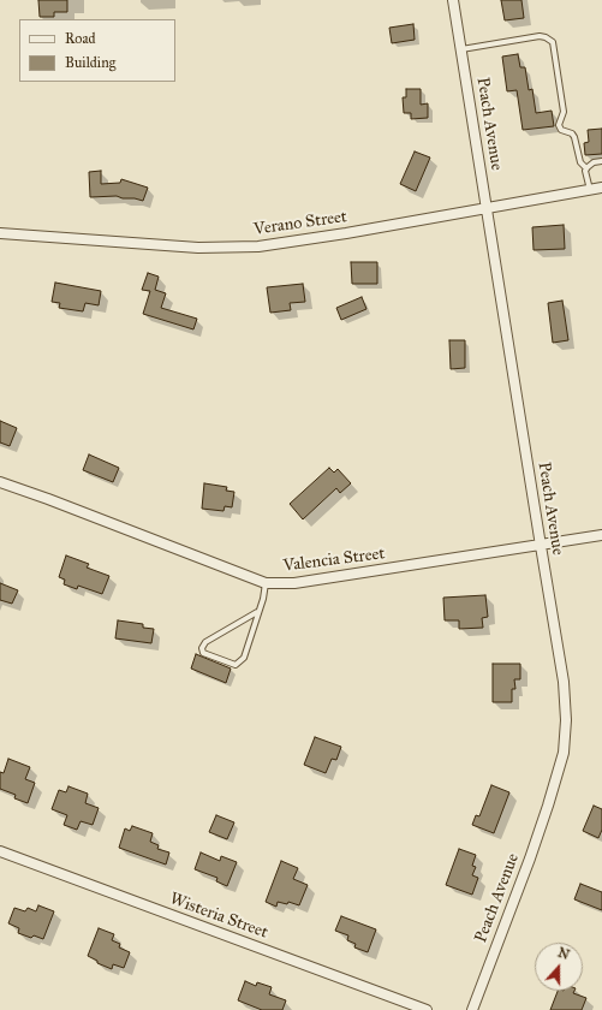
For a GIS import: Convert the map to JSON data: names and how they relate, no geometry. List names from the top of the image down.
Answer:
{
  "streets": {
    "street": [
      "Peach Avenue",
      "Verano Street",
      "Valencia Street",
      "Wisteria Street"
    ]
  },
  "crossings": [
    ["Peach Avenue", "Verano Street"],
    ["Peach Avenue", "Valencia Street"]
  ],
  "legend": ["Road", "Building"],
  "north": "top"
}
